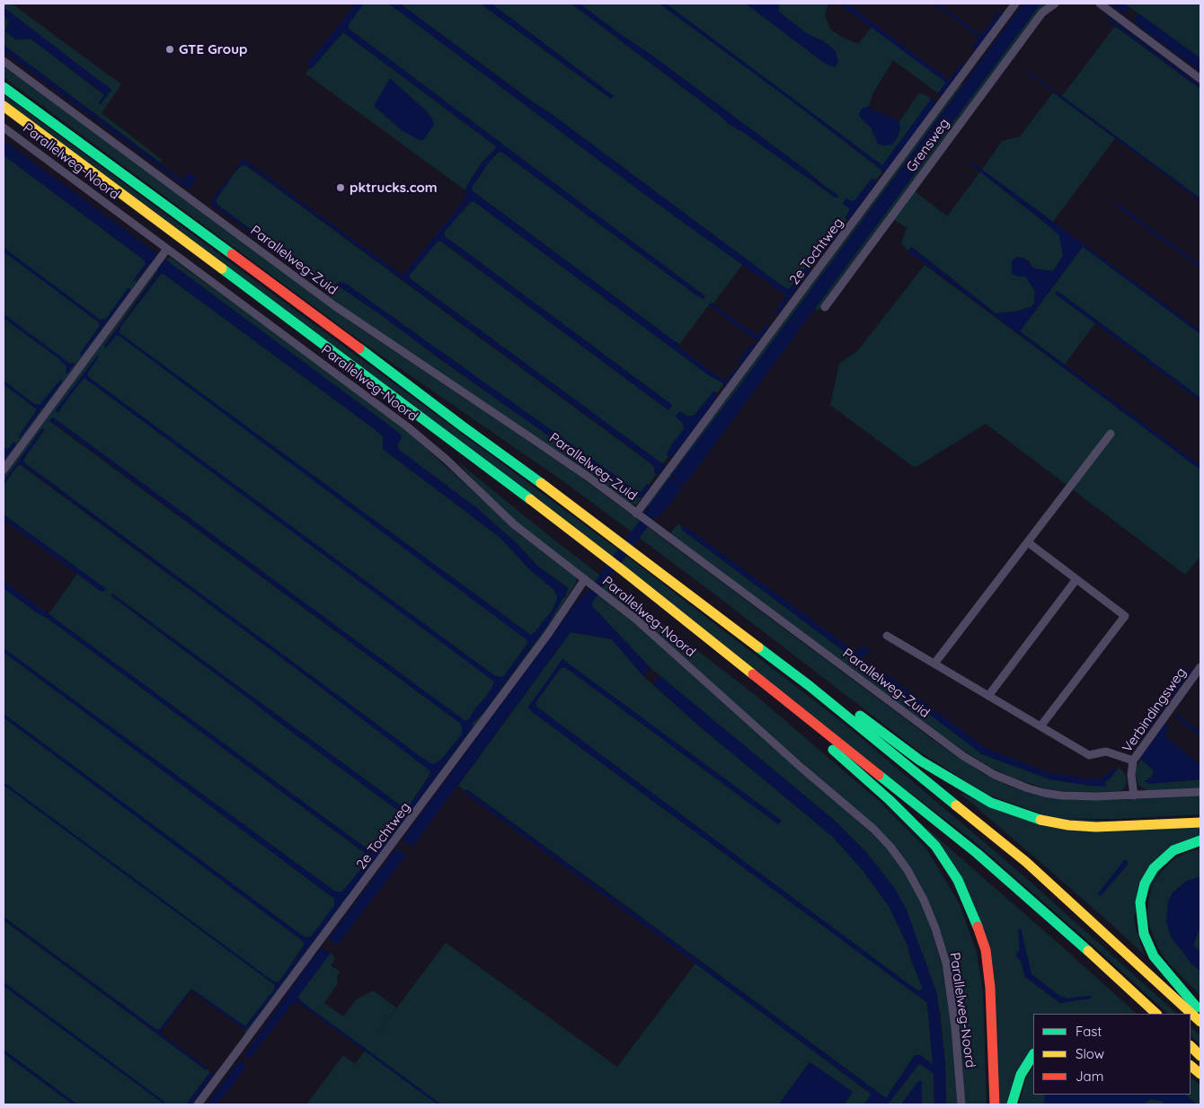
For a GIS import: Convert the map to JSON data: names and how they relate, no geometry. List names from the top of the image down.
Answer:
{
  "streets": {
    "street": [
      "Grensweg",
      "Parallelweg-Noord",
      "2e Tochtweg",
      "Parallelweg-Zuid",
      "Verbindingsweg"
    ]
  },
  "crossings": [
    ["Parallelweg-Noord", "2e Tochtweg"],
    ["2e Tochtweg", "Parallelweg-Zuid"],
    ["Parallelweg-Zuid", "Verbindingsweg"]
  ],
  "places": ["GTE Group", "pktrucks.com"],
  "legend": ["Fast", "Slow", "Jam"]
}
